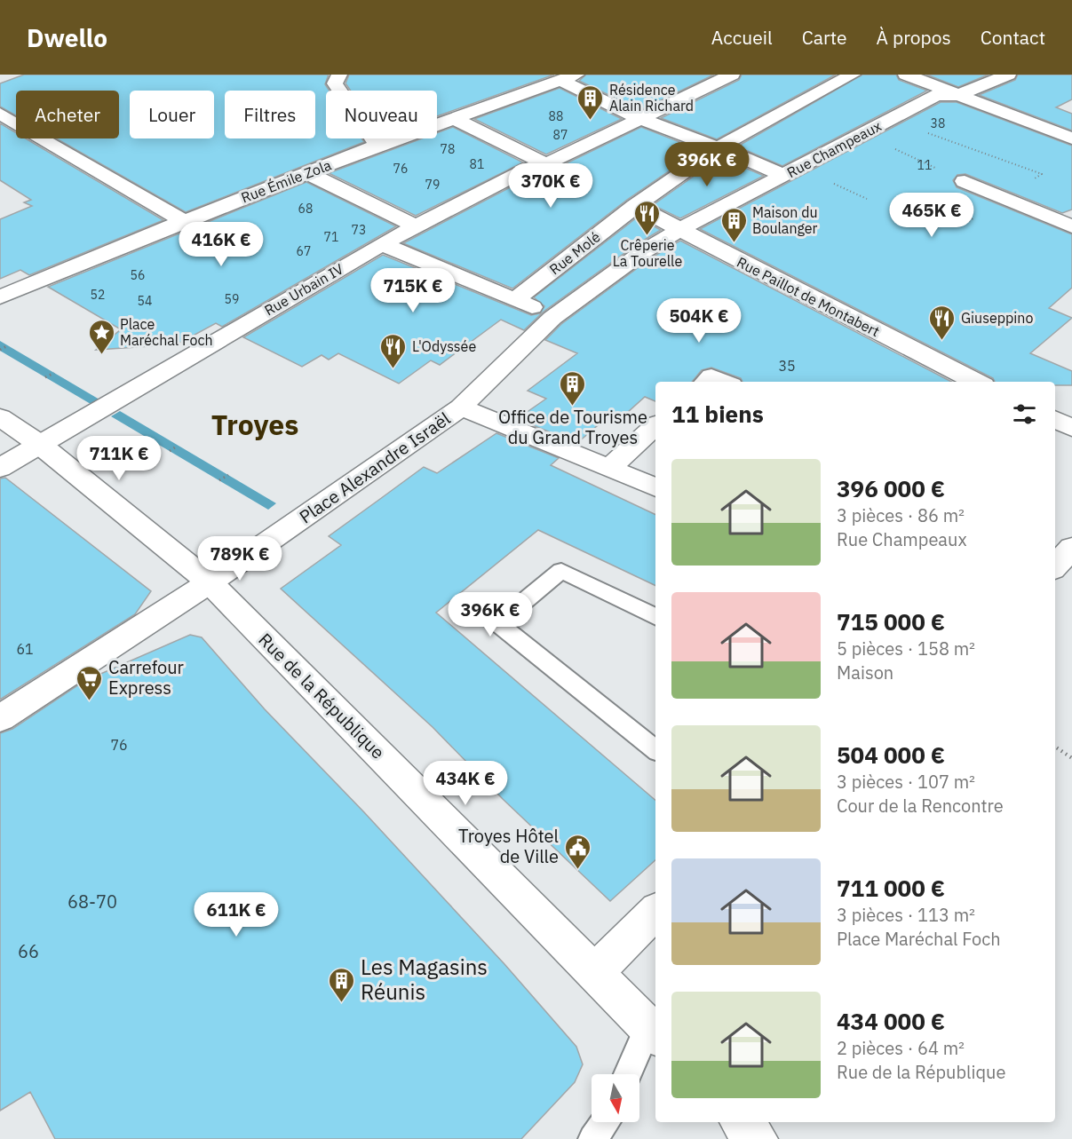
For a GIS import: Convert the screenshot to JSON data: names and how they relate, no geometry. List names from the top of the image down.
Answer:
{
  "streets": {
    "street": [
      "Rue Champeaux",
      "Rue Émile Zola",
      "Rue Molé",
      "Rue Urbain IV",
      "Rue Paillot de Montabert",
      "Place Alexandre Israël",
      "Rue de la République"
    ]
  },
  "crossings": [
    ["Rue Champeaux", "Rue Paillot de Montabert"],
    ["Rue Champeaux", "Place Alexandre Israël"],
    ["Rue Molé", "Rue Paillot de Montabert"],
    ["Place Alexandre Israël", "Rue de la République"]
  ],
  "districts": ["Troyes"],
  "places": {
    "building": [
      "Résidence Alain Richard",
      "Maison du Boulanger",
      "Office de Tourisme du Grand Troyes",
      "Les Magasins Réunis"
    ],
    "restaurant": ["Crêperie La Tourelle", "Giuseppino", "L'Odyssée"],
    "place": ["Place Maréchal Foch"],
    "supermarket": ["Carrefour Express"],
    "public building": ["Troyes Hôtel de Ville"]
  },
  "house_numbers": [
    "88",
    "38",
    "87",
    "78",
    "81",
    "11",
    "76",
    "79",
    "68",
    "73",
    "71",
    "67",
    "56",
    "52",
    "59",
    "54",
    "35",
    "61",
    "76",
    "68-70",
    "66"
  ],
  "north": "bottom",
  "page": {
    "header": "Dwello",
    "nav": [
      "Accueil",
      "Carte",
      "À propos",
      "Contact"
    ],
    "chip": [
      "Acheter",
      "Louer",
      "Filtres",
      "Nouveau"
    ],
    "price": [
      "396K €",
      "370K €",
      "465K €",
      "416K €",
      "715K €",
      "504K €",
      "711K €",
      "789K €",
      "396K €",
      "434K €",
      "611K €"
    ],
    "heading": "11 biens",
    "list": [
      {
        "name": "396 000 €",
        "note": "3 pièces · 86 m² · Rue Champeaux"
      },
      {
        "name": "715 000 €",
        "note": "5 pièces · 158 m² · Maison"
      },
      {
        "name": "504 000 €",
        "note": "3 pièces · 107 m² · Cour de la Rencontre"
      },
      {
        "name": "711 000 €",
        "note": "3 pièces · 113 m² · Place Maréchal Foch"
      },
      {
        "name": "434 000 €",
        "note": "2 pièces · 64 m² · Rue de la République"
      }
    ]
  }
}
